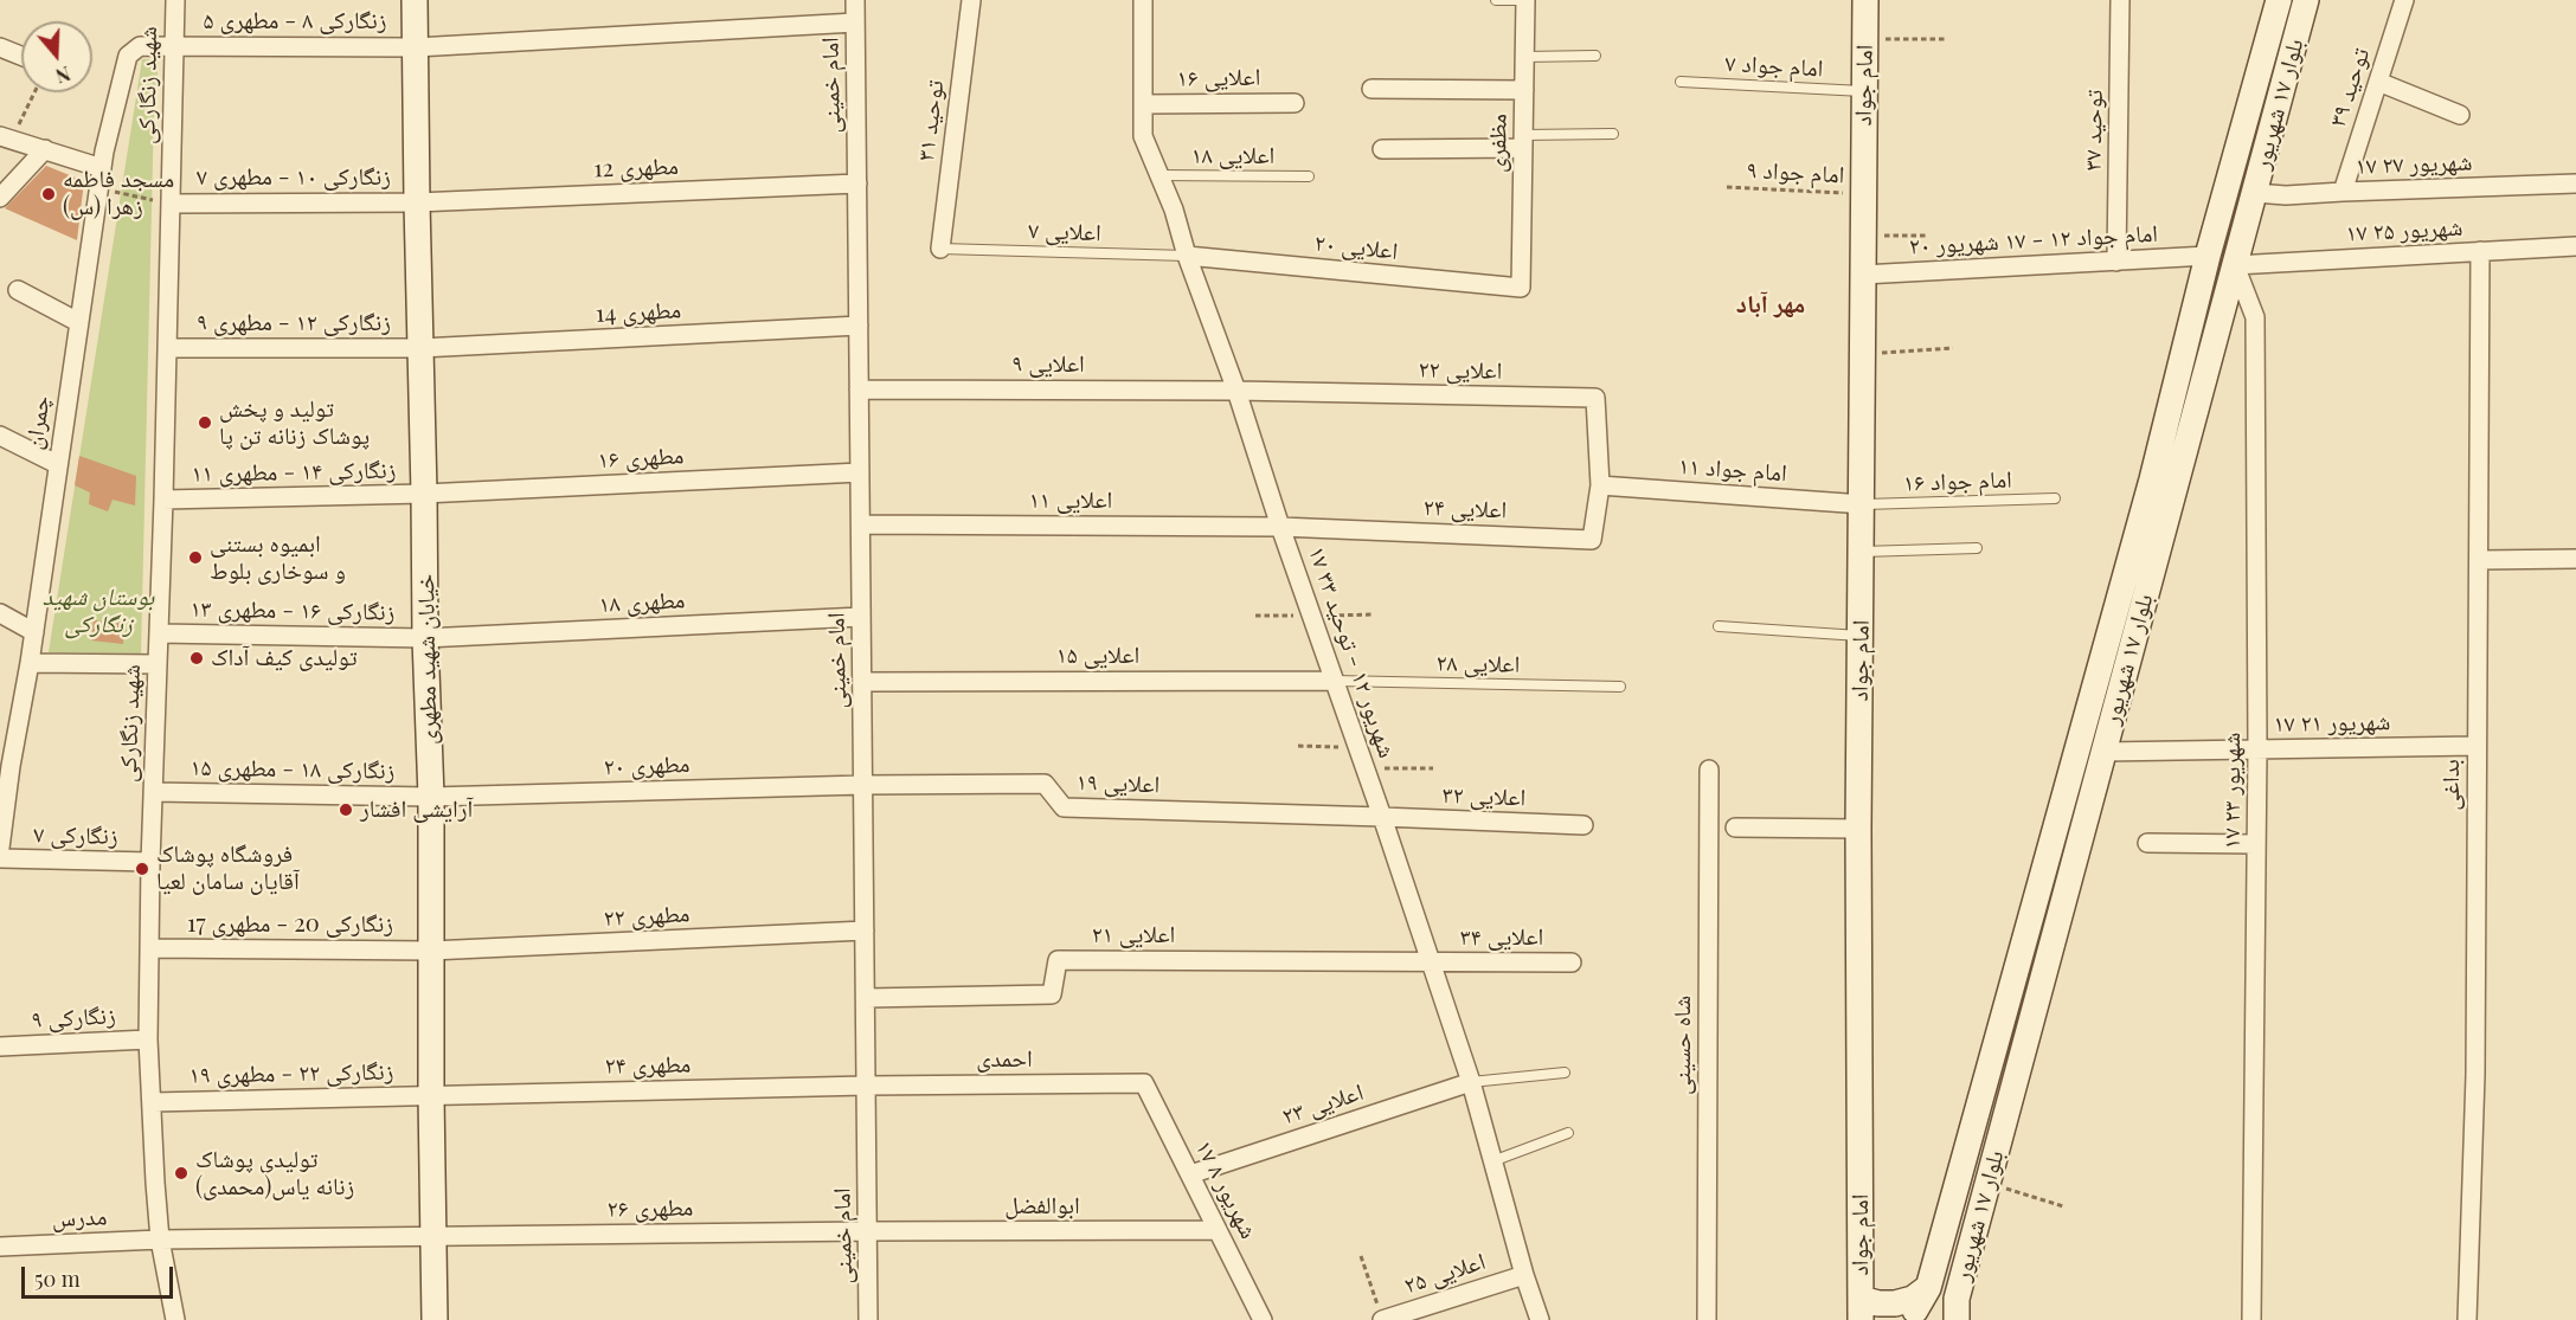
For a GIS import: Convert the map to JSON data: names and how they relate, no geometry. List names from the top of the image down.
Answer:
{
  "streets": {
    "main road": ["امام جواد", "بلوار ۱۷ شهریور", "خیابان شهید مطهری"],
    "street": [
      "زنگارکی ۸ - مطهری ۵",
      "اعلایی ۱۶",
      "شهید زنگارکی",
      "امام خمینی",
      "توحید ۳۹",
      "توحید ۳۱",
      "توحید ۳۷",
      "مظفری",
      "۱۷ شهریور ۲۷",
      "مطهری 12",
      "زنگارکی ۱۰ - مطهری ۷",
      "۱۷ شهریور ۲۵",
      "امام جواد ۱۲ - ۱۷ شهریور ۲۰",
      "اعلایی ۲۰",
      "مطهری 14",
      "زنگارکی ۱۲ - مطهری ۹",
      "اعلایی ۹",
      "اعلایی ۲۲",
      "چمران",
      "مطهری ۱۶",
      "امام جواد ۱۱",
      "زنگارکی ۱۴ - مطهری ۱۱",
      "اعلایی ۱۱",
      "اعلایی ۲۴",
      "مطهری ۱۸",
      "زنگارکی ۱۶ - مطهری ۱۳",
      "۱۷ شهریور ۱۲ - توحید ۳۳",
      "اعلایی ۱۵",
      "۱۷ شهریور ۲۱",
      "مطهری ۲۰",
      "زنگارکی ۱۸ - مطهری ۱۵",
      "اعلایی ۱۹",
      "بداغی",
      "۱۷ شهریور ۲۳",
      "اعلایی ۳۲",
      "زنگارکی ۷",
      "مطهری ۲۲",
      "زنگارکی 20 - مطهری 17",
      "اعلایی ۲۱",
      "اعلایی ۳۴",
      "زنگارکی ۹",
      "شاه حسینی",
      "احمدی",
      "مطهری ۲۴",
      "زنگارکی ۲۲ - مطهری ۱۹",
      "اعلایی ۲۳",
      "۱۷ شهریور ۸",
      "ابوالفضل",
      "مطهری ۲۶",
      "مدرس",
      "اعلایی ۲۵"
    ],
    "lane": [
      "امام جواد ۷",
      "اعلایی ۱۸",
      "اعلایی ۷",
      "امام جواد ۱۶",
      "اعلایی ۲۸"
    ],
    "path": ["امام جواد ۹"]
  },
  "crossings": [
    ["زنگارکی ۸ - مطهری ۵", "شهید زنگارکی"],
    ["زنگارکی ۸ - مطهری ۵", "امام خمینی"],
    ["زنگارکی ۸ - مطهری ۵", "چمران"],
    ["زنگارکی ۸ - مطهری ۵", "خیابان شهید مطهری"],
    ["امام جواد ۷", "امام جواد"],
    ["اعلایی ۱۶", "۱۷ شهریور ۱۲ - توحید ۳۳"],
    ["شهید زنگارکی", "زنگارکی ۱۰ - مطهری ۷"],
    ["شهید زنگارکی", "زنگارکی ۱۲ - مطهری ۹"],
    ["شهید زنگارکی", "چمران"],
    ["شهید زنگارکی", "زنگارکی ۱۴ - مطهری ۱۱"],
    ["شهید زنگارکی", "زنگارکی ۱۶ - مطهری ۱۳"],
    ["شهید زنگارکی", "زنگارکی ۱۸ - مطهری ۱۵"],
    ["شهید زنگارکی", "زنگارکی ۷"],
    ["شهید زنگارکی", "زنگارکی 20 - مطهری 17"],
    ["شهید زنگارکی", "زنگارکی ۹"],
    ["شهید زنگارکی", "زنگارکی ۲۲ - مطهری ۱۹"],
    ["شهید زنگارکی", "مطهری ۲۶"],
    ["شهید زنگارکی", "مدرس"],
    ["امام خمینی", "مطهری 12"],
    ["امام خمینی", "مطهری 14"],
    ["امام خمینی", "اعلایی ۹"],
    ["امام خمینی", "مطهری ۱۶"],
    ["امام خمینی", "اعلایی ۱۱"],
    ["امام خمینی", "مطهری ۱۸"],
    ["امام خمینی", "اعلایی ۱۵"],
    ["امام خمینی", "مطهری ۲۰"],
    ["امام خمینی", "اعلایی ۱۹"],
    ["امام خمینی", "مطهری ۲۲"],
    ["امام خمینی", "اعلایی ۲۱"],
    ["امام خمینی", "احمدی"],
    ["امام خمینی", "مطهری ۲۴"],
    ["امام خمینی", "ابوالفضل"],
    ["امام خمینی", "مطهری ۲۶"],
    ["امام جواد", "امام جواد ۹"],
    ["امام جواد", "امام جواد ۱۲ - ۱۷ شهریور ۲۰"],
    ["امام جواد", "امام جواد ۱۱"],
    ["امام جواد", "امام جواد ۱۶"],
    ["توحید ۳۹", "۱۷ شهریور ۲۷"],
    ["بلوار ۱۷ شهریور", "۱۷ شهریور ۲۷"],
    ["بلوار ۱۷ شهریور", "۱۷ شهریور ۲۵"],
    ["بلوار ۱۷ شهریور", "امام جواد ۱۲ - ۱۷ شهریور ۲۰"],
    ["بلوار ۱۷ شهریور", "۱۷ شهریور ۲۱"],
    ["بلوار ۱۷ شهریور", "۱۷ شهریور ۲۳"],
    ["توحید ۳۱", "اعلایی ۷"],
    ["توحید ۳۷", "امام جواد ۱۲ - ۱۷ شهریور ۲۰"],
    ["مظفری", "اعلایی ۲۰"],
    ["اعلایی ۱۸", "۱۷ شهریور ۱۲ - توحید ۳۳"],
    ["مطهری 12", "زنگارکی ۱۰ - مطهری ۷"],
    ["مطهری 12", "خیابان شهید مطهری"],
    ["زنگارکی ۱۰ - مطهری ۷", "خیابان شهید مطهری"],
    ["۱۷ شهریور ۲۵", "بداغی"],
    ["۱۷ شهریور ۲۵", "۱۷ شهریور ۲۳"],
    ["اعلایی ۷", "اعلایی ۲۰"],
    ["اعلایی ۷", "۱۷ شهریور ۱۲ - توحید ۳۳"],
    ["اعلایی ۲۰", "۱۷ شهریور ۱۲ - توحید ۳۳"],
    ["مطهری 14", "زنگارکی ۱۲ - مطهری ۹"],
    ["مطهری 14", "خیابان شهید مطهری"],
    ["زنگارکی ۱۲ - مطهری ۹", "خیابان شهید مطهری"],
    ["اعلایی ۹", "اعلایی ۲۲"],
    ["اعلایی ۹", "۱۷ شهریور ۱۲ - توحید ۳۳"],
    ["اعلایی ۲۲", "امام جواد ۱۱"],
    ["اعلایی ۲۲", "اعلایی ۲۴"],
    ["اعلایی ۲۲", "۱۷ شهریور ۱۲ - توحید ۳۳"],
    ["مطهری ۱۶", "زنگارکی ۱۴ - مطهری ۱۱"],
    ["مطهری ۱۶", "خیابان شهید مطهری"],
    ["امام جواد ۱۱", "امام جواد ۱۶"],
    ["امام جواد ۱۱", "اعلایی ۲۴"],
    ["زنگارکی ۱۴ - مطهری ۱۱", "خیابان شهید مطهری"],
    ["اعلایی ۱۱", "اعلایی ۲۴"],
    ["اعلایی ۱۱", "۱۷ شهریور ۱۲ - توحید ۳۳"],
    ["اعلایی ۲۴", "۱۷ شهریور ۱۲ - توحید ۳۳"],
    ["مطهری ۱۸", "زنگارکی ۱۶ - مطهری ۱۳"],
    ["مطهری ۱۸", "خیابان شهید مطهری"],
    ["زنگارکی ۱۶ - مطهری ۱۳", "خیابان شهید مطهری"],
    ["۱۷ شهریور ۱۲ - توحید ۳۳", "اعلایی ۱۵"],
    ["۱۷ شهریور ۱۲ - توحید ۳۳", "اعلایی ۲۸"],
    ["۱۷ شهریور ۱۲ - توحید ۳۳", "اعلایی ۱۹"],
    ["۱۷ شهریور ۱۲ - توحید ۳۳", "اعلایی ۳۲"],
    ["۱۷ شهریور ۱۲ - توحید ۳۳", "اعلایی ۲۱"],
    ["۱۷ شهریور ۱۲ - توحید ۳۳", "اعلایی ۳۴"],
    ["۱۷ شهریور ۱۲ - توحید ۳۳", "اعلایی ۲۳"],
    ["۱۷ شهریور ۱۲ - توحید ۳۳", "اعلایی ۲۵"],
    ["اعلایی ۱۵", "اعلایی ۲۸"],
    ["خیابان شهید مطهری", "مطهری ۲۰"],
    ["خیابان شهید مطهری", "زنگارکی ۱۸ - مطهری ۱۵"],
    ["خیابان شهید مطهری", "مطهری ۲۲"],
    ["خیابان شهید مطهری", "زنگارکی 20 - مطهری 17"],
    ["خیابان شهید مطهری", "مطهری ۲۴"],
    ["خیابان شهید مطهری", "زنگارکی ۲۲ - مطهری ۱۹"],
    ["خیابان شهید مطهری", "مطهری ۲۶"],
    ["۱۷ شهریور ۲۱", "بداغی"],
    ["۱۷ شهریور ۲۱", "۱۷ شهریور ۲۳"],
    ["مطهری ۲۰", "زنگارکی ۱۸ - مطهری ۱۵"],
    ["مطهری ۲۰", "اعلایی ۱۹"],
    ["اعلایی ۱۹", "اعلایی ۳۲"],
    ["مطهری ۲۲", "زنگارکی 20 - مطهری 17"],
    ["اعلایی ۲۱", "اعلایی ۳۴"],
    ["احمدی", "مطهری ۲۴"],
    ["احمدی", "۱۷ شهریور ۸"],
    ["مطهری ۲۴", "زنگارکی ۲۲ - مطهری ۱۹"],
    ["اعلایی ۲۳", "۱۷ شهریور ۸"],
    ["۱۷ شهریور ۸", "ابوالفضل"],
    ["ابوالفضل", "مطهری ۲۶"],
    ["مطهری ۲۶", "مدرس"]
  ],
  "districts": ["مهر آباد"],
  "parks": ["بوستان شهید زنگارکی"],
  "places": [
    "مسجد فاطمه زهرا (س)",
    "تولید و پخش پوشاک زنانه تن پا",
    "ابمیوه بستنی و ‌سوخاری بلوط",
    "تولیدی کیف آداک",
    "آرایشی افشار",
    "فروشگاه پوشاک آقایان سامان لعیا",
    "تولیدی پوشاک زنانه یاس(محمدی)"
  ],
  "scale_bar": "50 m",
  "north": "bottom"
}
